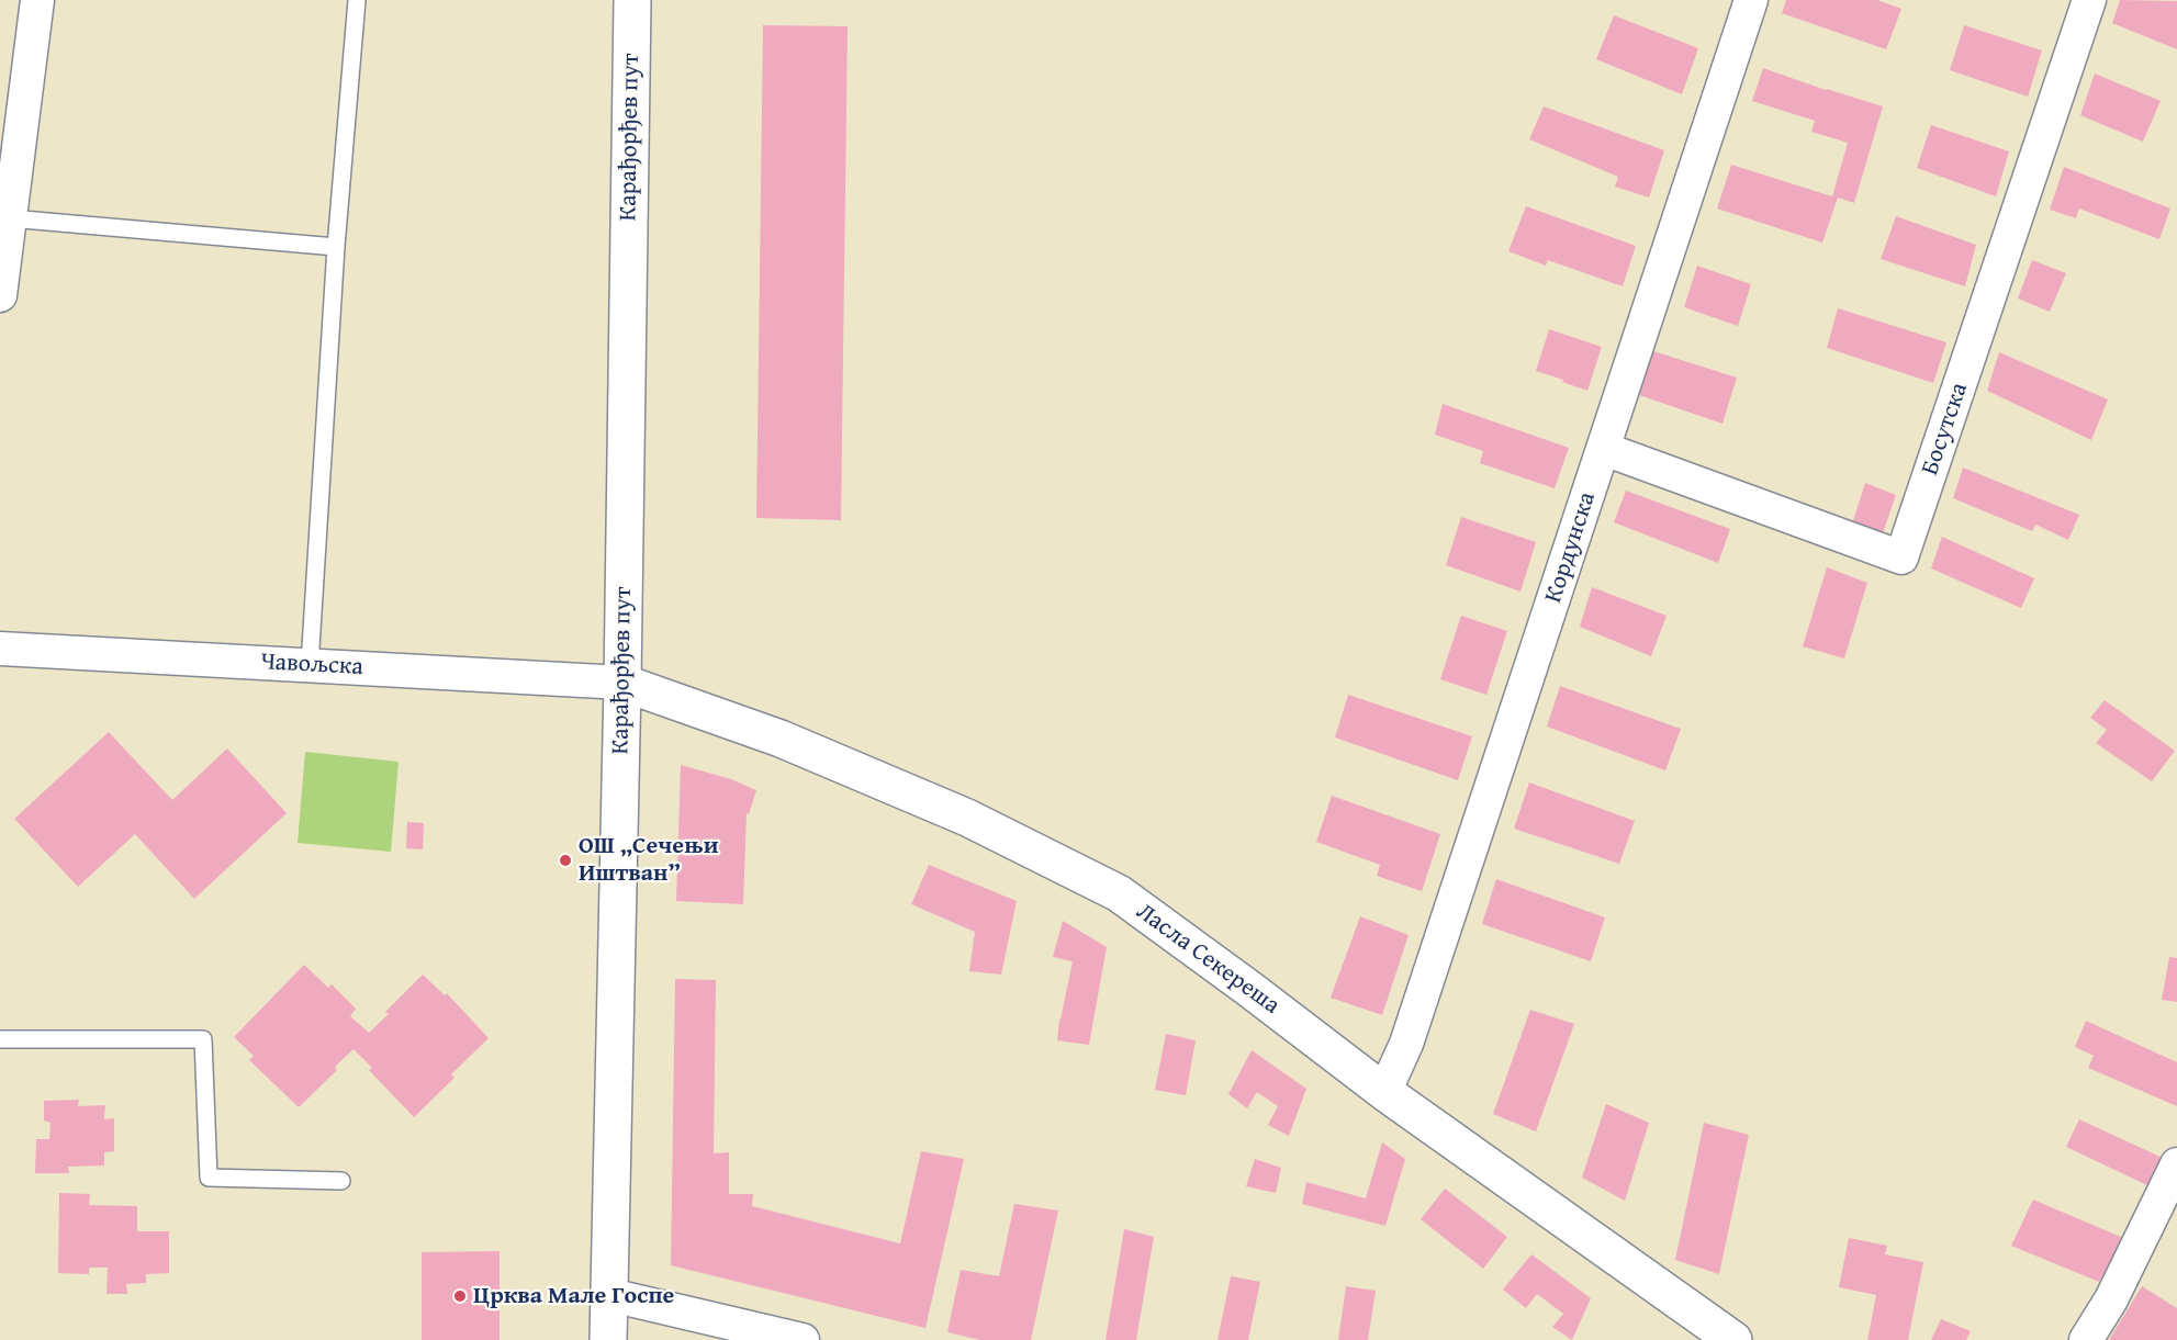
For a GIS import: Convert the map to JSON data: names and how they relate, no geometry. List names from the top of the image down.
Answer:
{
  "streets": {
    "main road": ["Карађорђев пут", "Ласла Секереша"],
    "street": ["Босутска", "Кордунска", "Чавољска"]
  },
  "crossings": [
    ["Карађорђев пут", "Чавољска"],
    ["Карађорђев пут", "Ласла Секереша"],
    ["Босутска", "Кордунска"],
    ["Кордунска", "Ласла Секереша"],
    ["Чавољска", "Ласла Секереша"]
  ],
  "places": ["ОШ „Сечењи Иштван”", "Црква Мале Госпе"]
}
